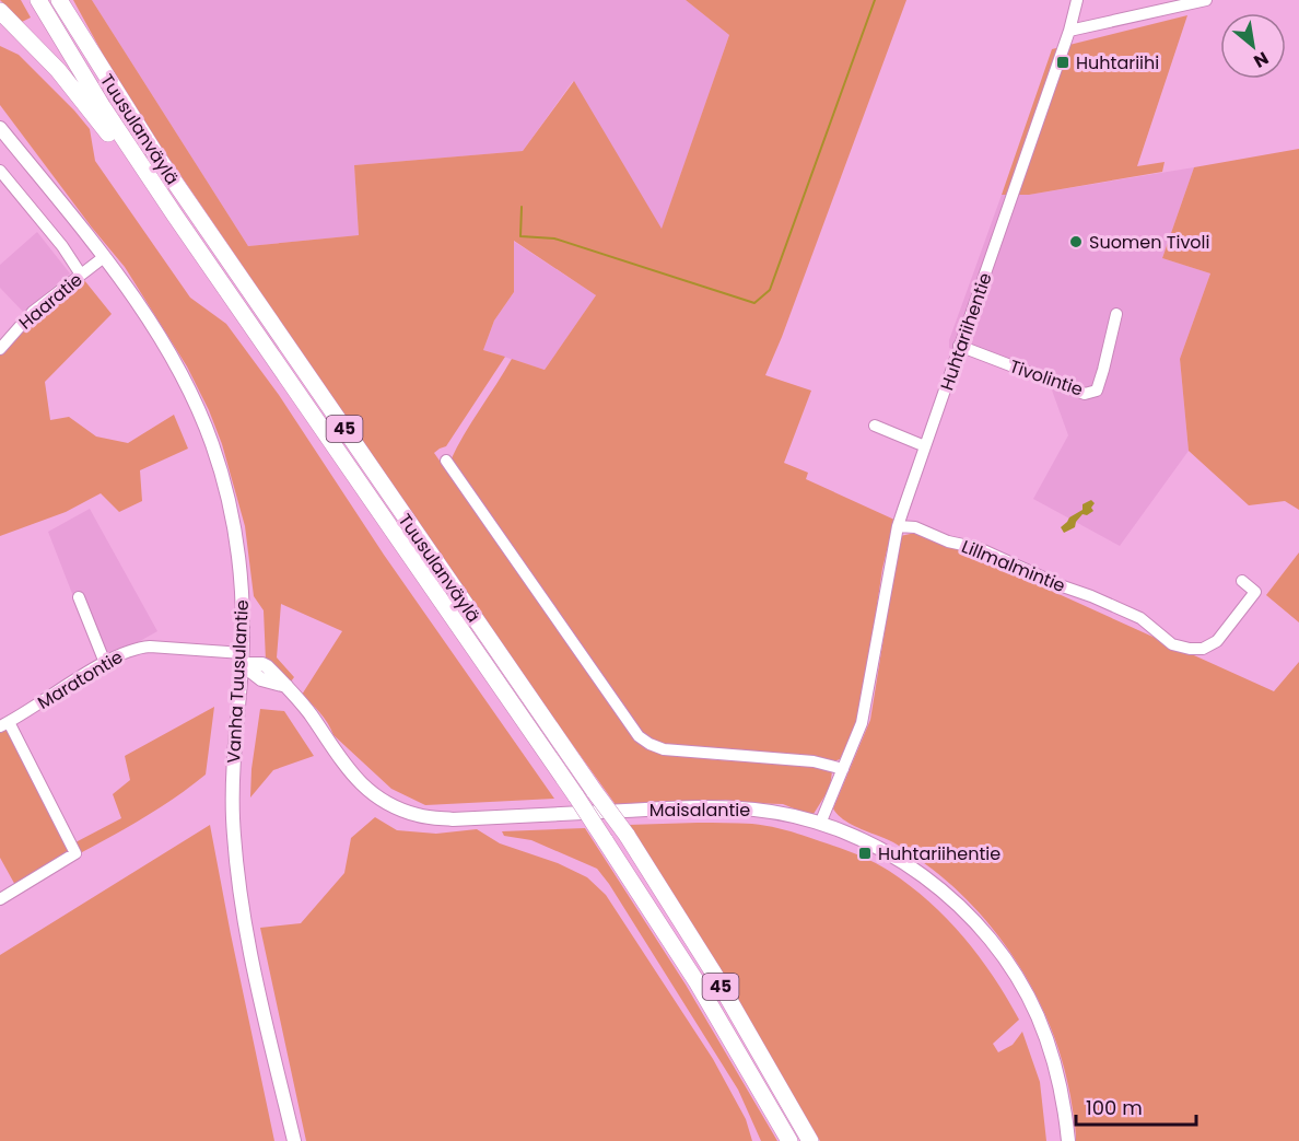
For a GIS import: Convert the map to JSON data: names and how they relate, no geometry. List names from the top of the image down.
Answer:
{
  "streets": {
    "highway": ["Tuusulanväylä", "45"],
    "main road": ["Vanha Tuusulantie", "Maisalantie"],
    "street": [
      "Haaratie",
      "Huhtariihentie",
      "Tivolintie",
      "Lillmalmintie",
      "Maratontie"
    ]
  },
  "crossings": [
    ["Haaratie", "Vanha Tuusulantie"],
    ["Huhtariihentie", "Tivolintie"],
    ["Huhtariihentie", "Lillmalmintie"],
    ["Huhtariihentie", "Maisalantie"],
    ["Maratontie", "Vanha Tuusulantie"],
    ["Maratontie", "Maisalantie"],
    ["Vanha Tuusulantie", "Maisalantie"]
  ],
  "places": {
    "transit": ["Huhtariihi", "Huhtariihentie"],
    "other": ["Suomen Tivoli"]
  },
  "scale_bar": "100 m",
  "north": "bottom right"
}
